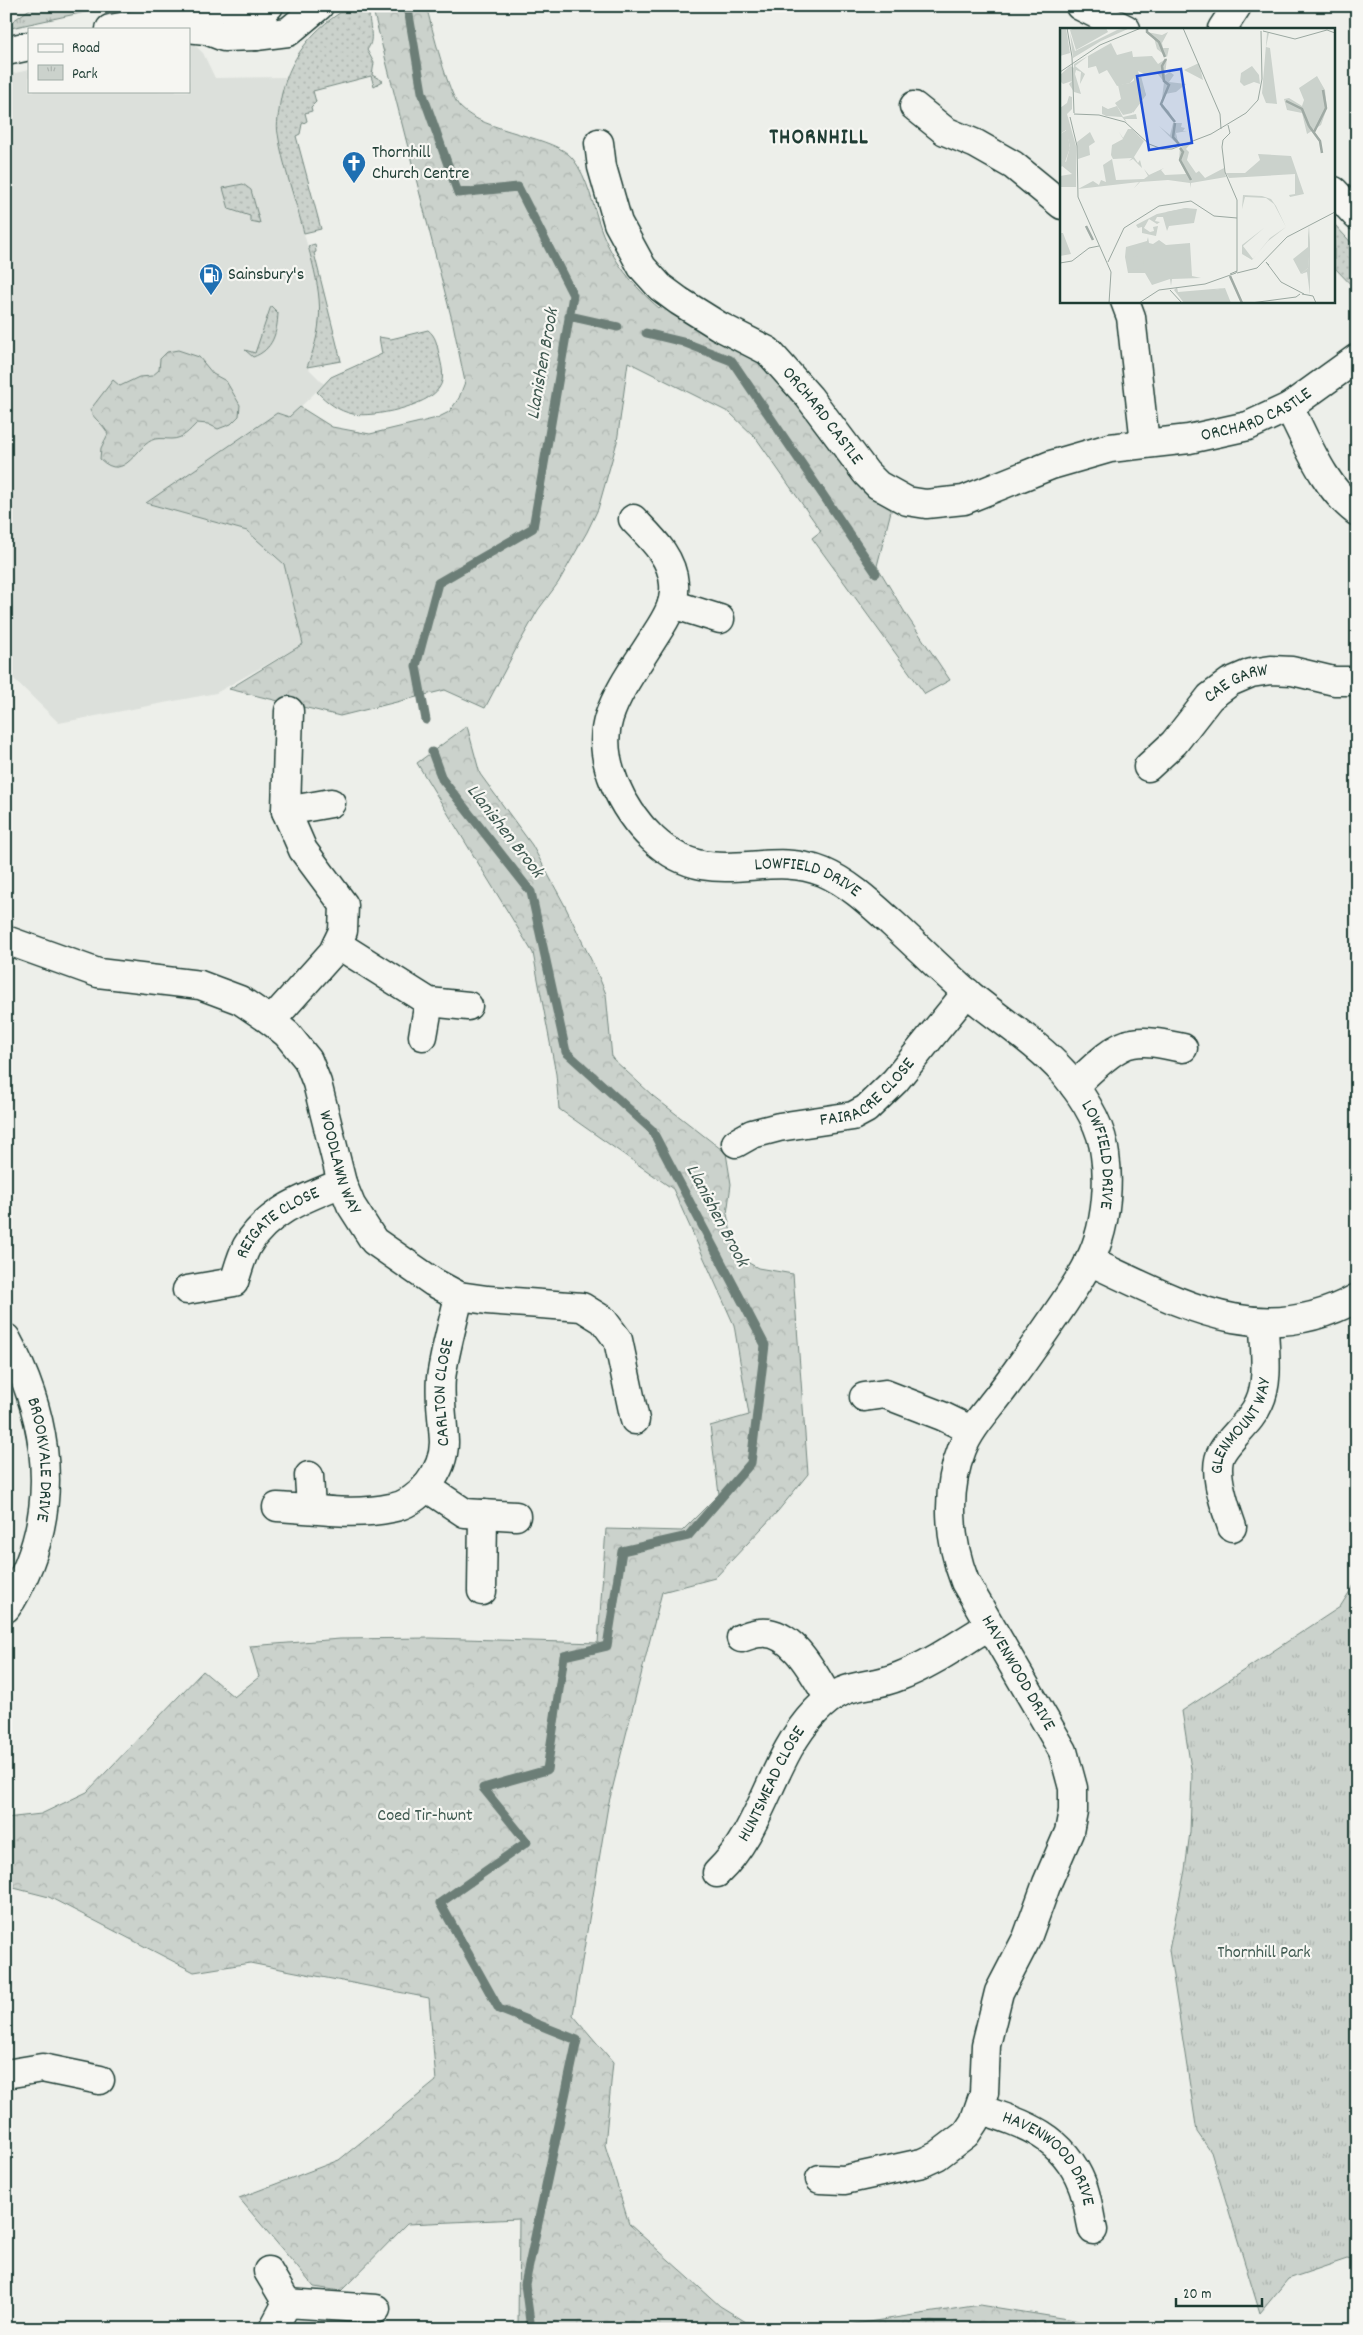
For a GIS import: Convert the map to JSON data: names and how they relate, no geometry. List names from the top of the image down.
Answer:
{
  "streets": {
    "street": [
      "ORCHARD CASTLE",
      "CAE GARW",
      "LOWFIELD DRIVE",
      "FAIRACRE CLOSE",
      "WOODLAWN WAY",
      "REIGATE CLOSE",
      "CARLTON CLOSE",
      "GLENMOUNT WAY",
      "BROOKVALE DRIVE",
      "HAVENWOOD DRIVE",
      "HUNTSMEAD CLOSE"
    ]
  },
  "crossings": [
    ["LOWFIELD DRIVE", "FAIRACRE CLOSE"],
    ["LOWFIELD DRIVE", "HAVENWOOD DRIVE"],
    ["WOODLAWN WAY", "REIGATE CLOSE"],
    ["WOODLAWN WAY", "CARLTON CLOSE"],
    ["HAVENWOOD DRIVE", "HUNTSMEAD CLOSE"]
  ],
  "districts": ["THORNHILL"],
  "water": ["Llanishen Brook"],
  "parks": ["Coed Tir-hwnt", "Thornhill Park"],
  "places": {
    "church": ["Thornhill Church Centre"],
    "fuel station": ["Sainsbury's"]
  },
  "legend": ["Road", "Park"],
  "scale_bar": "20 m"
}
